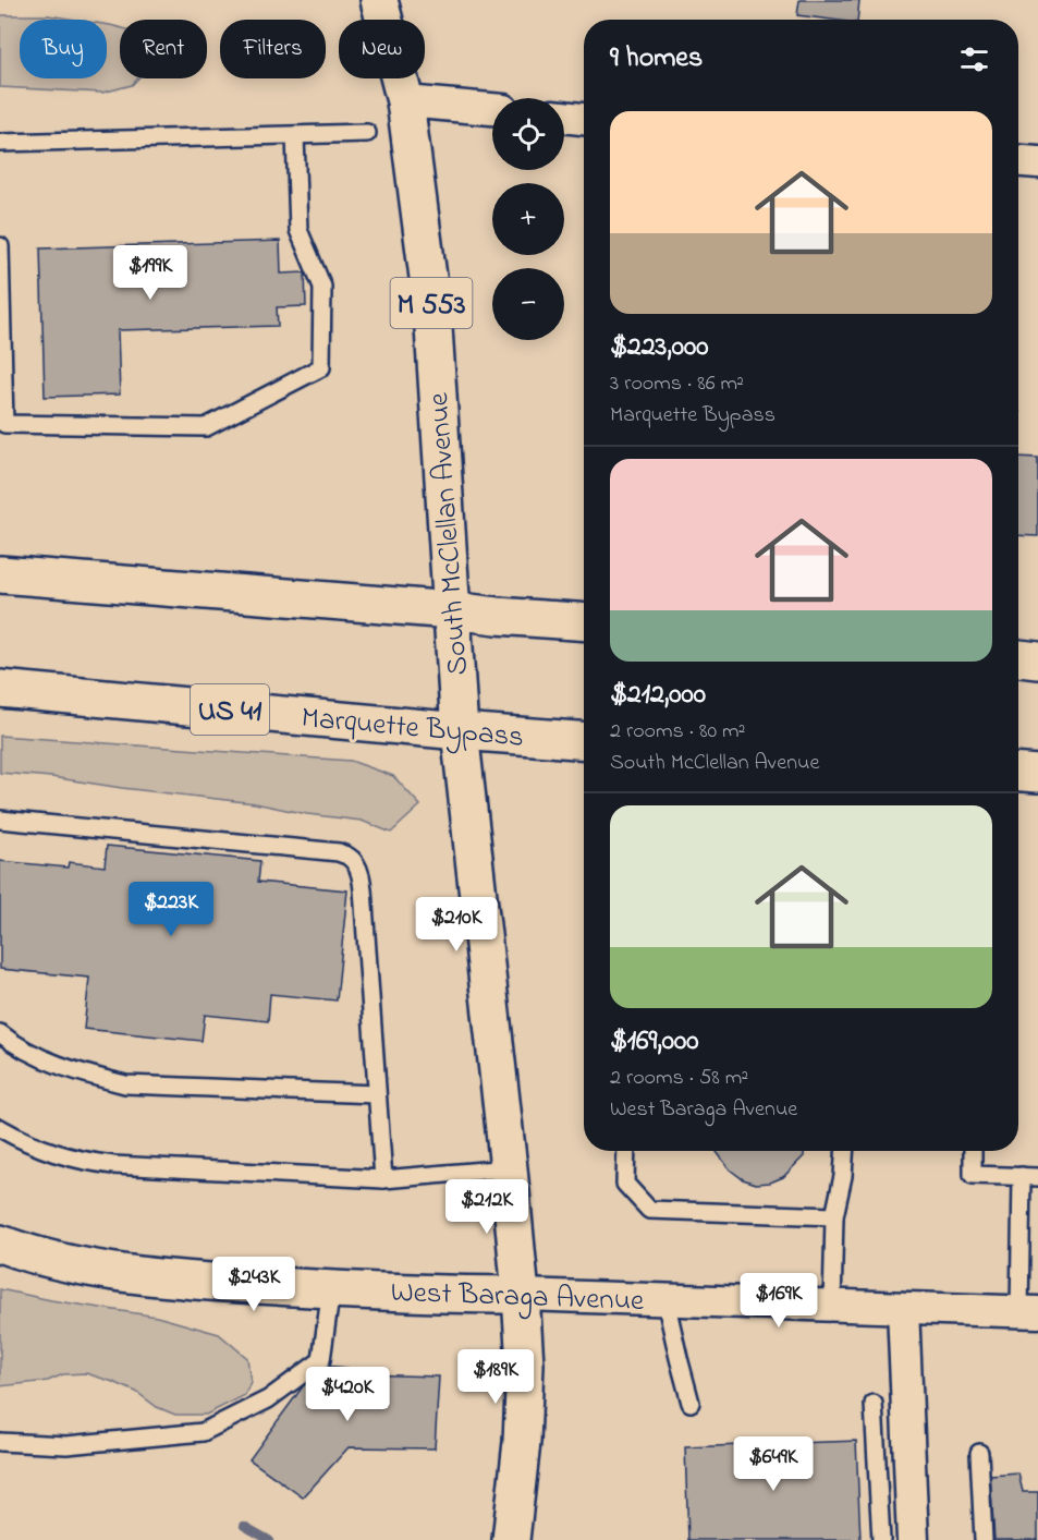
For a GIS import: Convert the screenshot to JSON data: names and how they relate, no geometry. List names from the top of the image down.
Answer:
{
  "streets": {
    "main road": [
      "M 553",
      "South McClellan Avenue",
      "US 41",
      "Marquette Bypass",
      "West Baraga Avenue"
    ]
  },
  "crossings": [
    ["South McClellan Avenue", "Marquette Bypass"],
    ["South McClellan Avenue", "West Baraga Avenue"]
  ],
  "page": {
    "chip": [
      "Buy",
      "Rent",
      "Filters",
      "New"
    ],
    "heading": "9 homes",
    "map_buttons": ["+", "−"],
    "list": [
      {
        "name": "$223,000",
        "note": "3 rooms · 86 m² · Marquette Bypass"
      },
      {
        "name": "$212,000",
        "note": "2 rooms · 80 m² · South McClellan Avenue"
      },
      {
        "name": "$169,000",
        "note": "2 rooms · 58 m² · West Baraga Avenue"
      }
    ],
    "price": [
      "$199K",
      "$223K",
      "$210K",
      "$212K",
      "$243K",
      "$169K",
      "$189K",
      "$420K",
      "$649K"
    ]
  }
}
